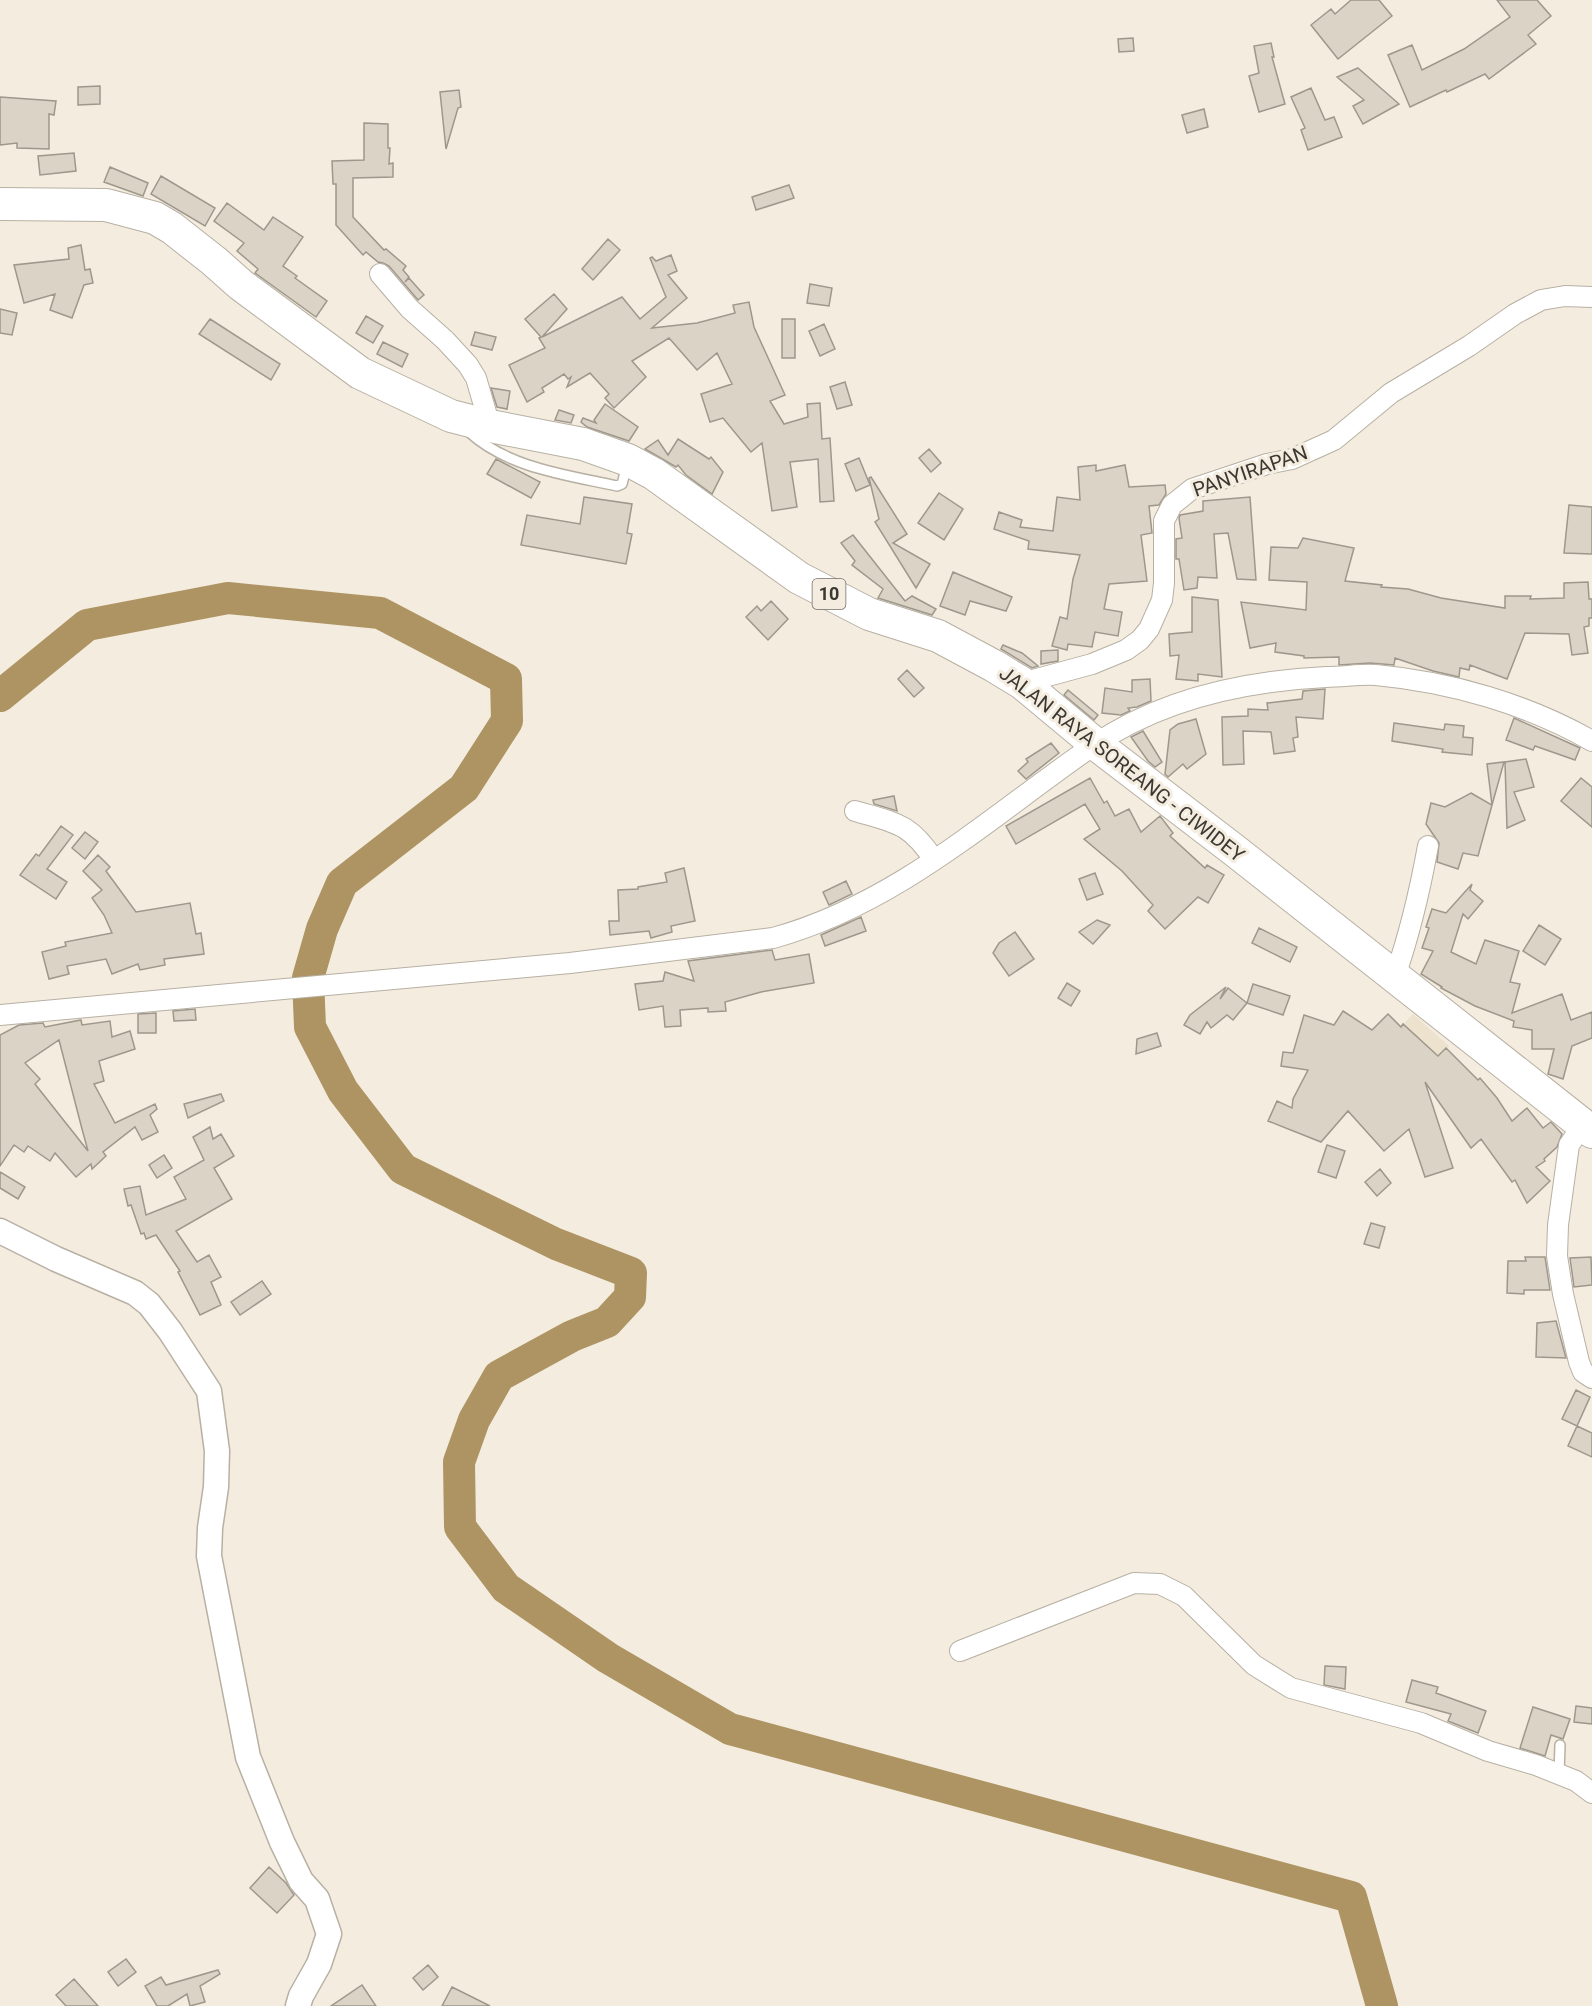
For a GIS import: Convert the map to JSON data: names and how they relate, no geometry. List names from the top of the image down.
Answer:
{
  "streets": {
    "highway": ["10", "JALAN RAYA SOREANG - CIWIDEY"],
    "street": ["PANYIRAPAN"]
  },
  "crossings": [
    ["PANYIRAPAN", "JALAN RAYA SOREANG - CIWIDEY"]
  ]
}
